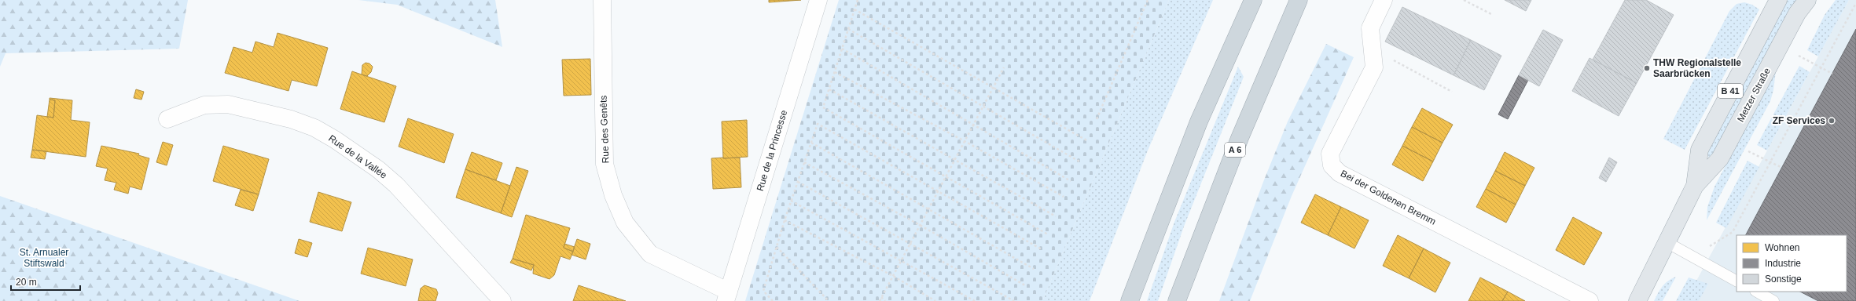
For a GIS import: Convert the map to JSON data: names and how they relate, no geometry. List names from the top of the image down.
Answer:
{
  "streets": {
    "highway": ["A 6"],
    "main road": ["B 41", "Metzer Straße"],
    "street": [
      "Rue des Genêts",
      "Rue de la Princesse",
      "Rue de la Vallée",
      "Bei der Goldenen Bremm"
    ]
  },
  "crossings": [
    ["Rue des Genêts", "Rue de la Princesse"]
  ],
  "parks": ["St. Arnualer Stiftswald"],
  "places": ["THW Regionalstelle Saarbrücken", "ZF Services"],
  "legend": ["Wohnen", "Industrie", "Sonstige"],
  "scale_bar": "20 m"
}
